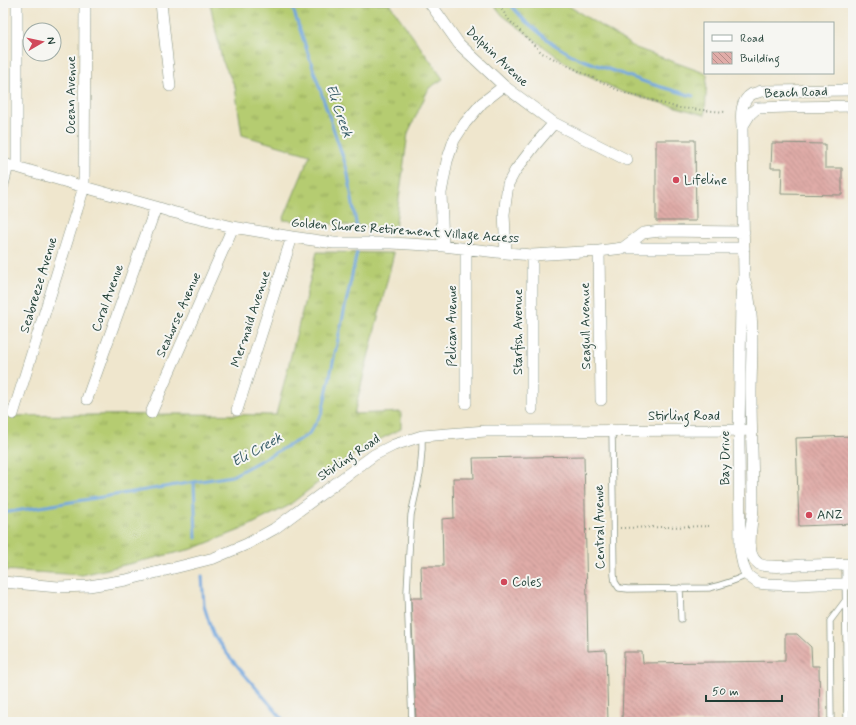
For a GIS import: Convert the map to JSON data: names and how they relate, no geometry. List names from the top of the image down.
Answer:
{
  "streets": {
    "street": [
      "Dolphin Avenue",
      "Beach Road",
      "Ocean Avenue",
      "Golden Shores Retirement Village Access",
      "Seabreeze Avenue",
      "Coral Avenue",
      "Seahorse Avenue",
      "Mermaid Avenue",
      "Pelican Avenue",
      "Seagull Avenue",
      "Starfish Avenue",
      "Stirling Road",
      "Bay Drive"
    ],
    "lane": ["Central Avenue"]
  },
  "crossings": [
    ["Beach Road", "Bay Drive"],
    ["Ocean Avenue", "Golden Shores Retirement Village Access"],
    ["Ocean Avenue", "Seabreeze Avenue"],
    ["Golden Shores Retirement Village Access", "Seabreeze Avenue"],
    ["Golden Shores Retirement Village Access", "Coral Avenue"],
    ["Golden Shores Retirement Village Access", "Seahorse Avenue"],
    ["Golden Shores Retirement Village Access", "Mermaid Avenue"],
    ["Golden Shores Retirement Village Access", "Pelican Avenue"],
    ["Golden Shores Retirement Village Access", "Seagull Avenue"],
    ["Golden Shores Retirement Village Access", "Starfish Avenue"],
    ["Golden Shores Retirement Village Access", "Bay Drive"],
    ["Stirling Road", "Bay Drive"],
    ["Stirling Road", "Central Avenue"],
    ["Bay Drive", "Central Avenue"]
  ],
  "water": ["Eli Creek"],
  "places": ["Lifeline", "ANZ", "Coles"],
  "legend": ["Road", "Building"],
  "scale_bar": "50 m",
  "north": "right"
}
